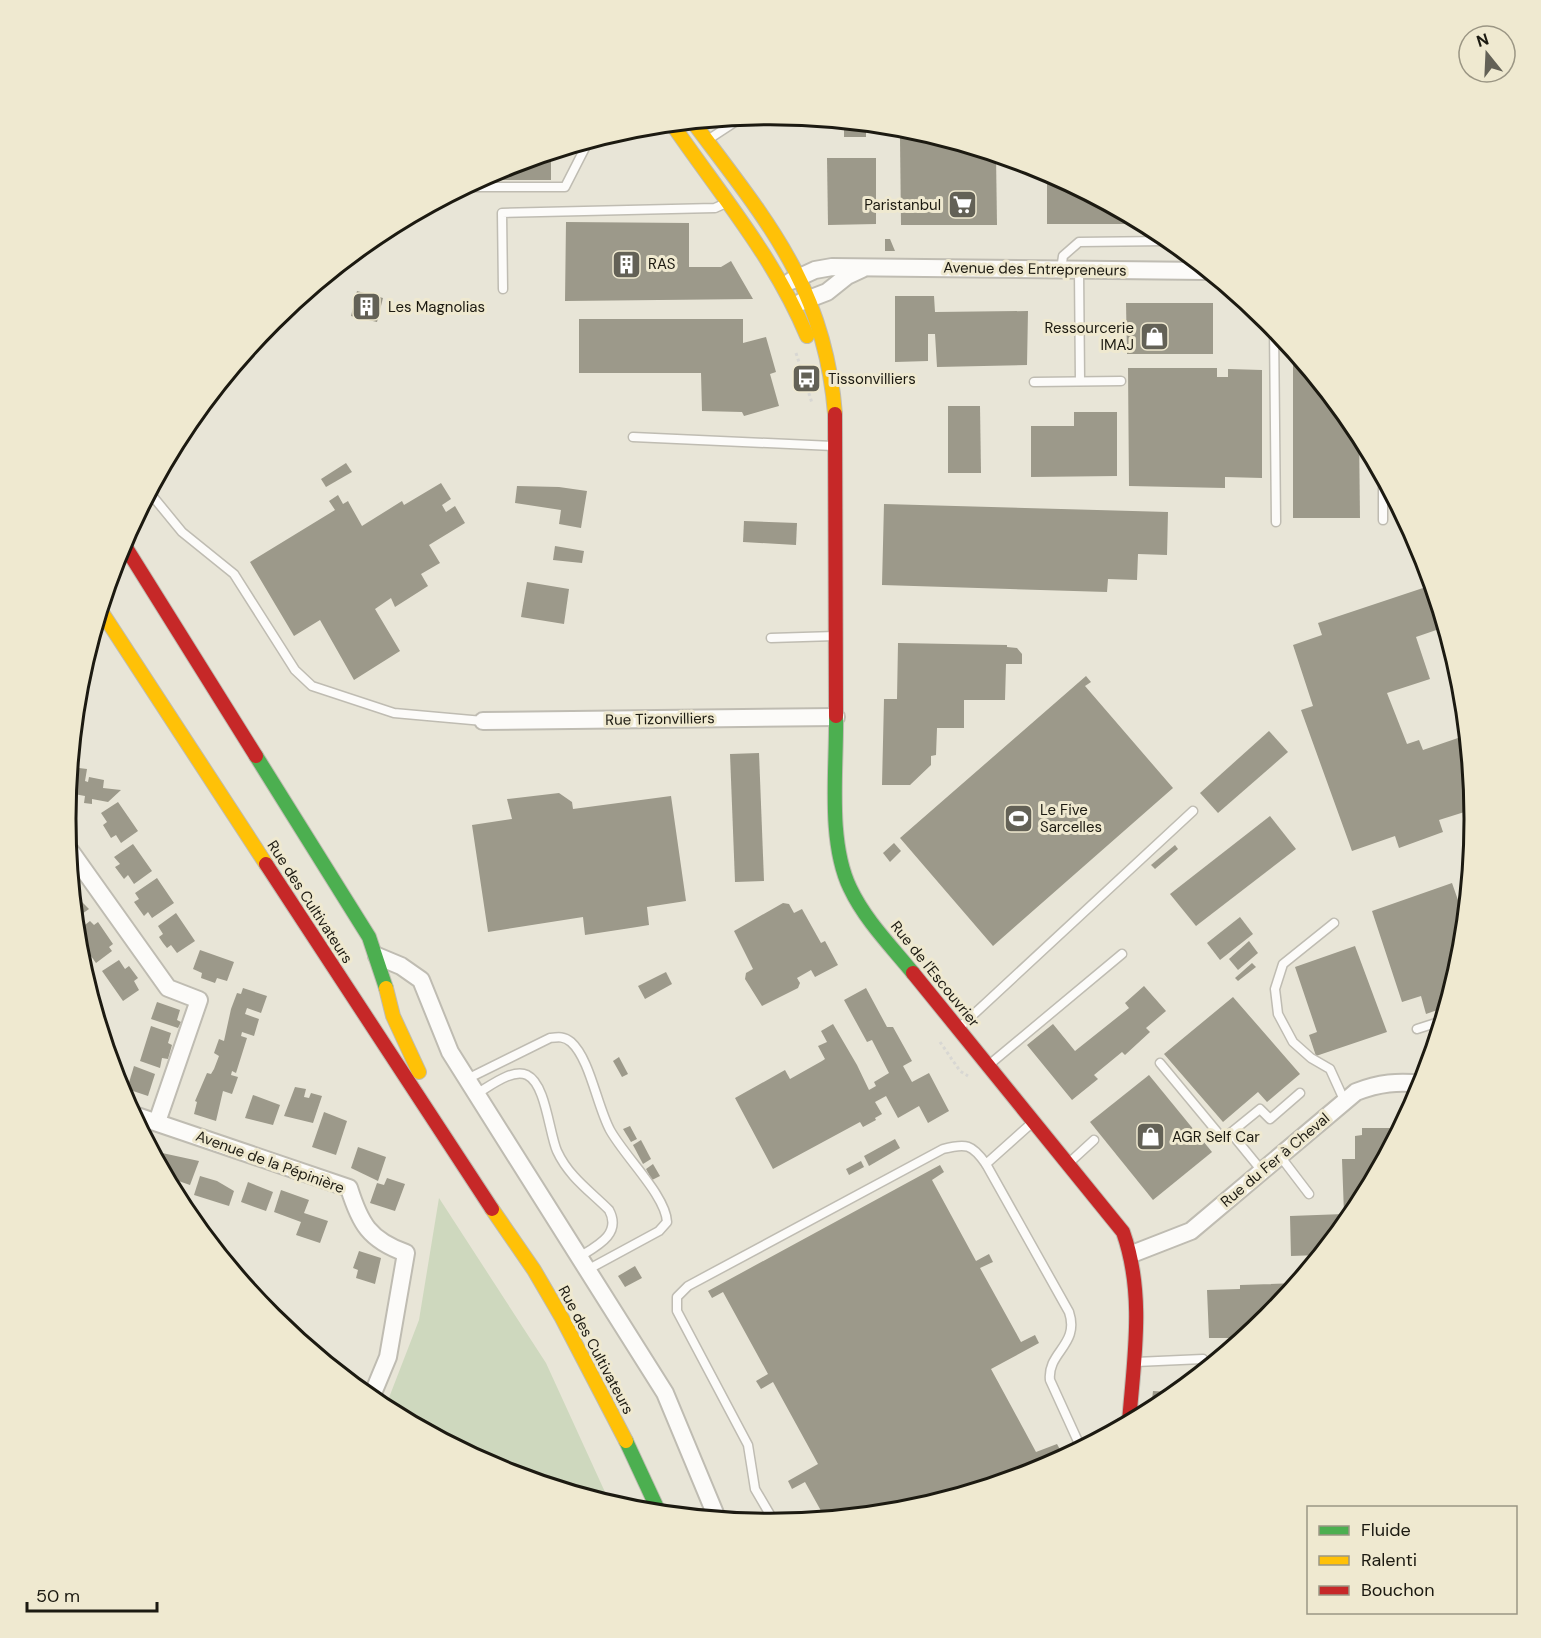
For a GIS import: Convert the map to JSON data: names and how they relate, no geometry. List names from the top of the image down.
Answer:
{
  "streets": {
    "main road": ["Rue des Cultivateurs", "Rue de l'Escouvrier"],
    "street": [
      "Avenue des Entrepreneurs",
      "Rue Tizonvilliers",
      "Rue du Fer à Cheval",
      "Avenue de la Pépinière"
    ]
  },
  "crossings": [
    ["Rue Tizonvilliers", "Rue de l'Escouvrier"],
    ["Rue de l'Escouvrier", "Rue du Fer à Cheval"]
  ],
  "places": {
    "supermarket": ["Paristanbul"],
    "building": ["RAS", "Les Magnolias"],
    "shop": ["Ressourcerie IMAJ", "AGR Self Car"],
    "bus stop": ["Tissonvilliers"],
    "sports": ["Le Five Sarcelles"]
  },
  "legend": ["Fluide", "Ralenti", "Bouchon"],
  "scale_bar": "50 m",
  "north": "top"
}
